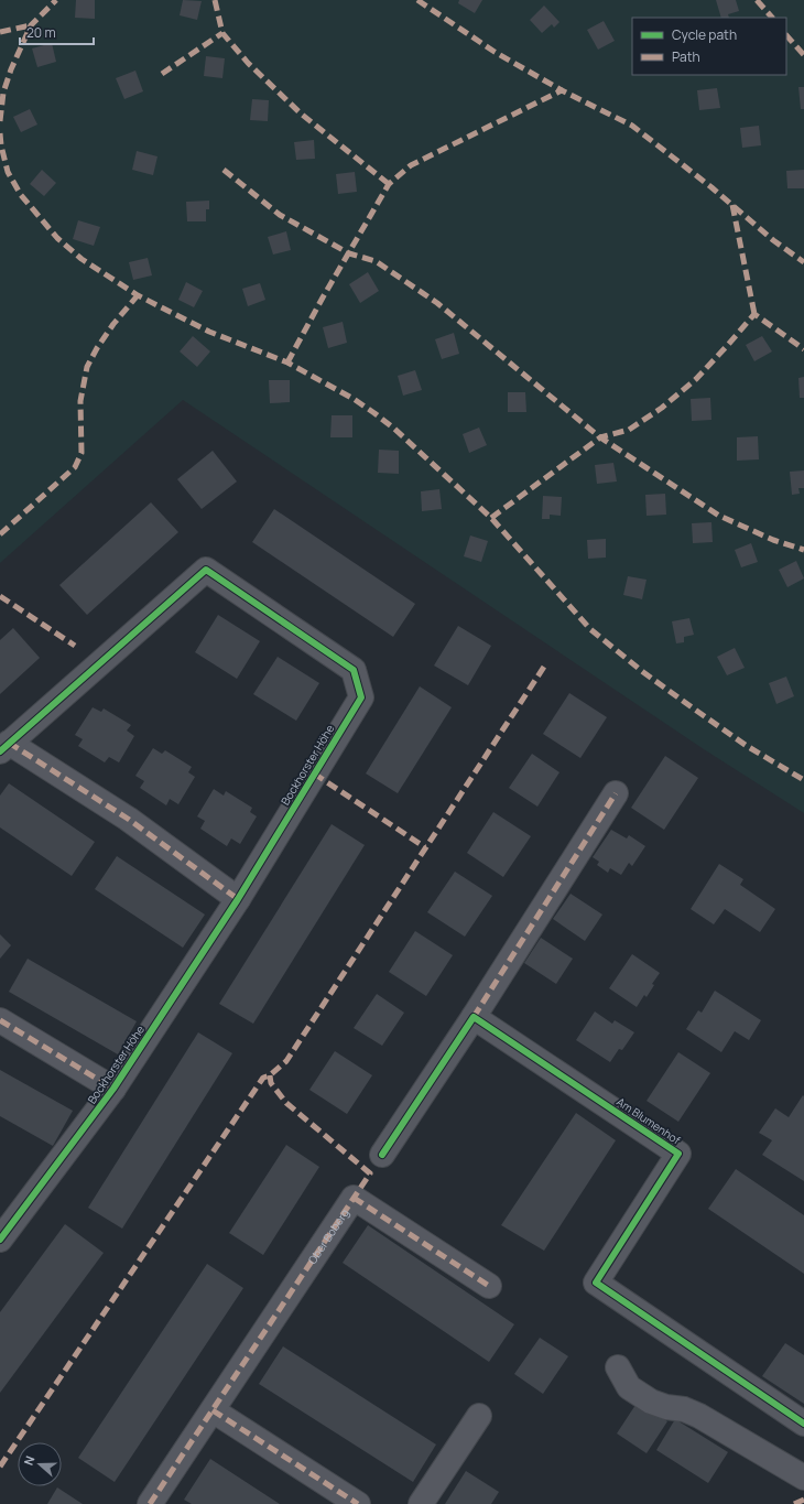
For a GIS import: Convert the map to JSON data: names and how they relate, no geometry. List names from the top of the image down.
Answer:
{
  "streets": {
    "street": ["Bockhorster Höhe", "Am Blumenhof", "Ober Boberg"]
  },
  "legend": ["Cycle path", "Path"],
  "scale_bar": "20 m",
  "north": "left"
}
